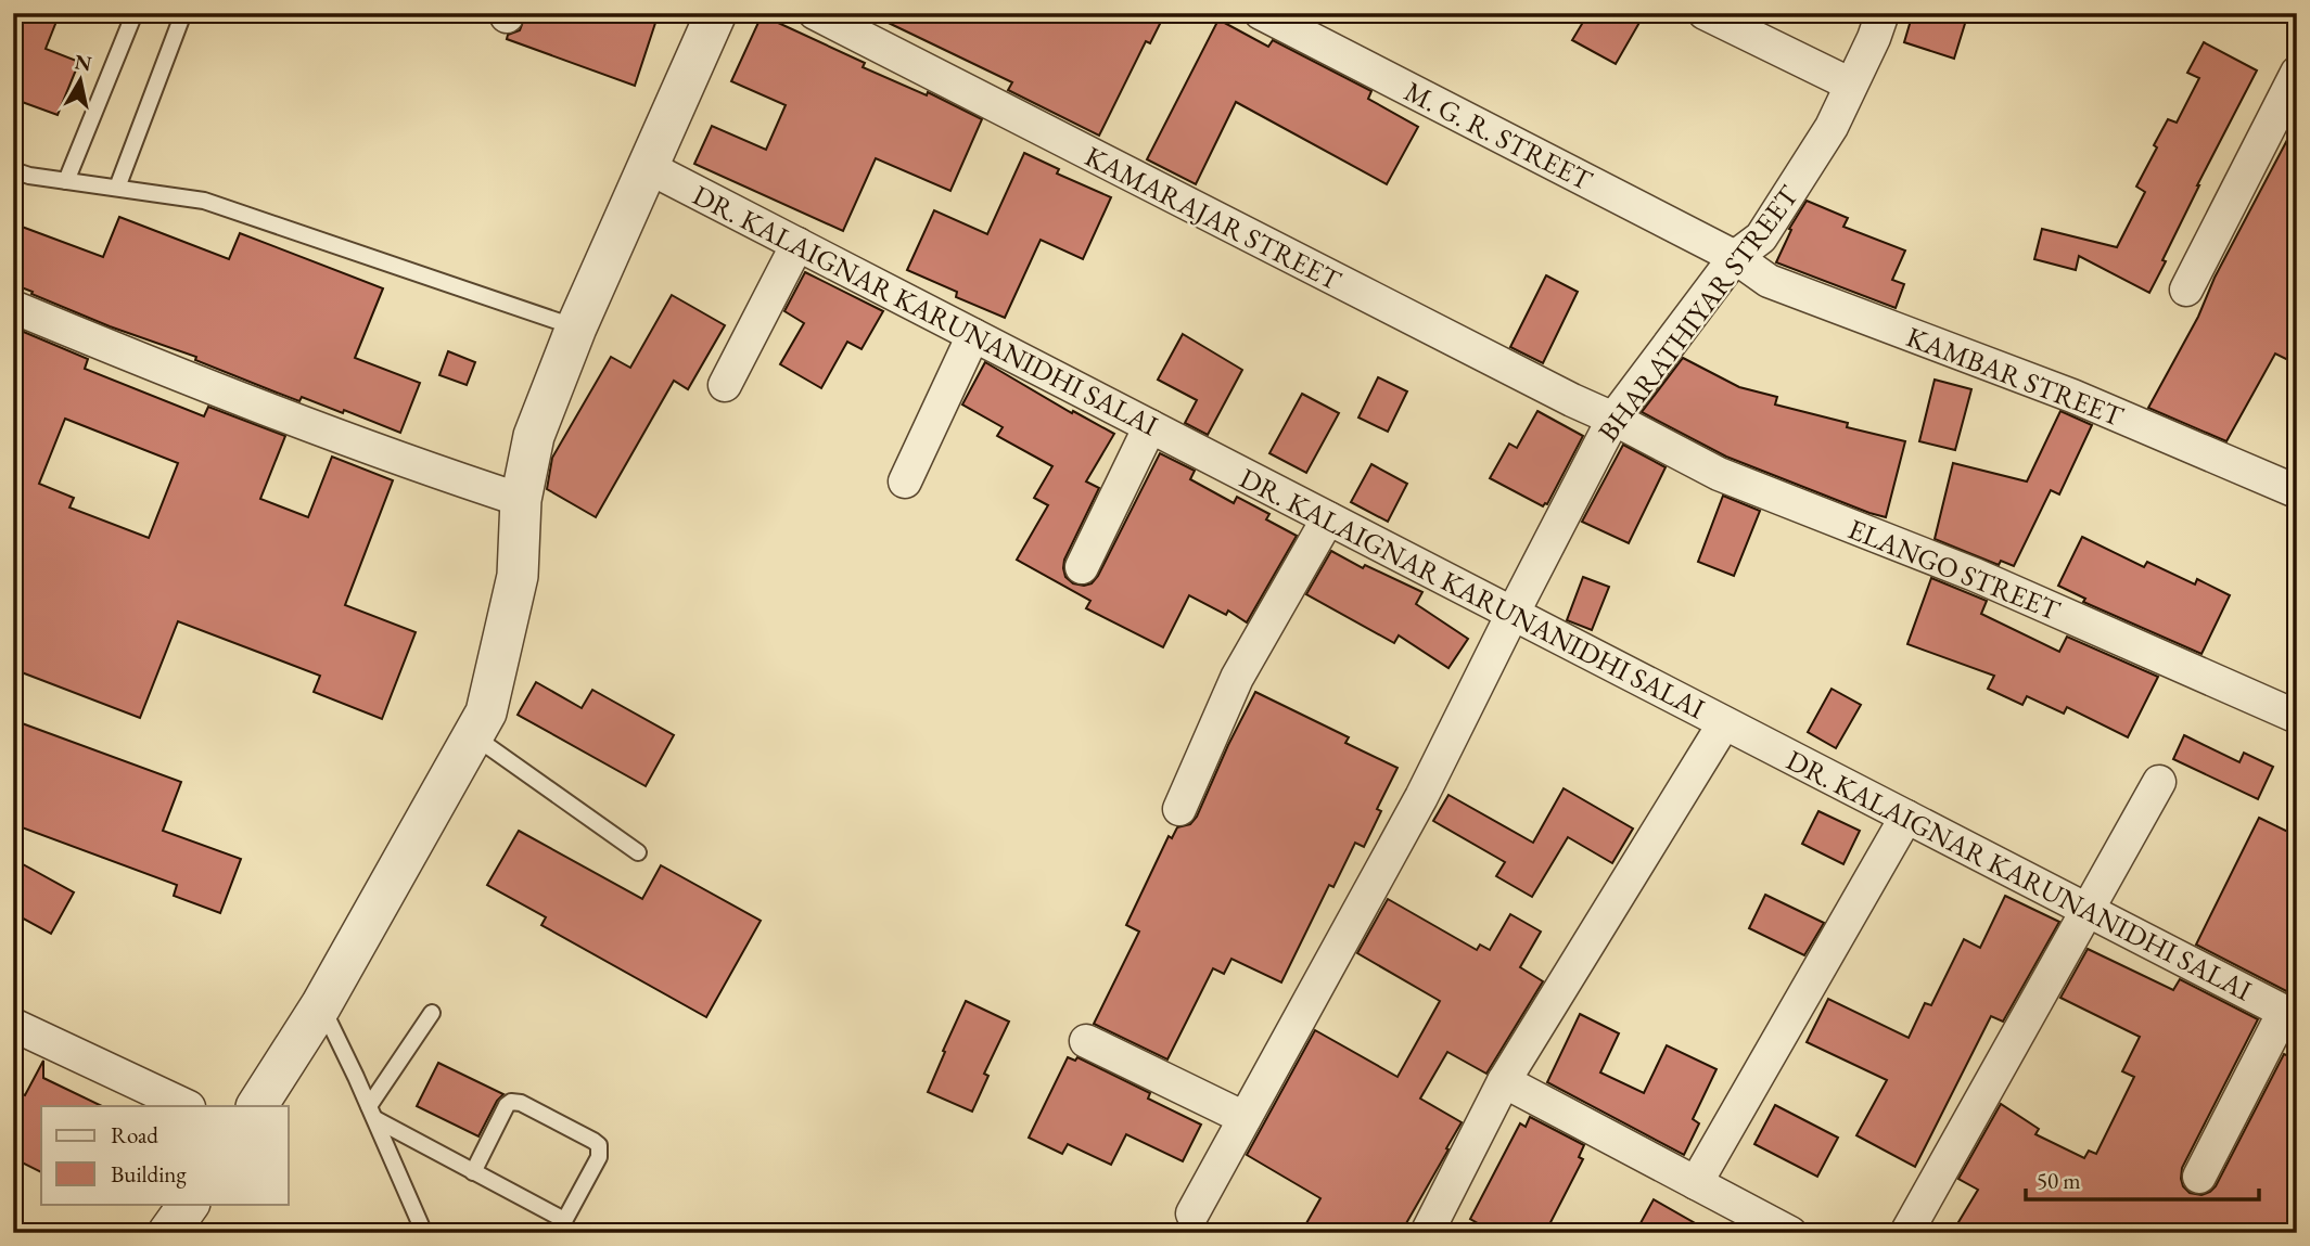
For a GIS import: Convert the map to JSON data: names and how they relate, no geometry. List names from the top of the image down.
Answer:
{
  "streets": {
    "street": [
      "M. G. R. STREET",
      "KAMARAJAR STREET",
      "DR. KALAIGNAR KARUNANIDHI SALAI",
      "BHARATHIYAR STREET",
      "KAMBAR STREET",
      "ELANGO STREET"
    ]
  },
  "crossings": [
    ["M. G. R. STREET", "BHARATHIYAR STREET"],
    ["M. G. R. STREET", "KAMBAR STREET"],
    ["KAMARAJAR STREET", "BHARATHIYAR STREET"],
    ["KAMARAJAR STREET", "ELANGO STREET"],
    ["DR. KALAIGNAR KARUNANIDHI SALAI", "BHARATHIYAR STREET"],
    ["BHARATHIYAR STREET", "KAMBAR STREET"],
    ["BHARATHIYAR STREET", "ELANGO STREET"]
  ],
  "legend": ["Road", "Building"],
  "scale_bar": "50 m",
  "north": "top"
}
